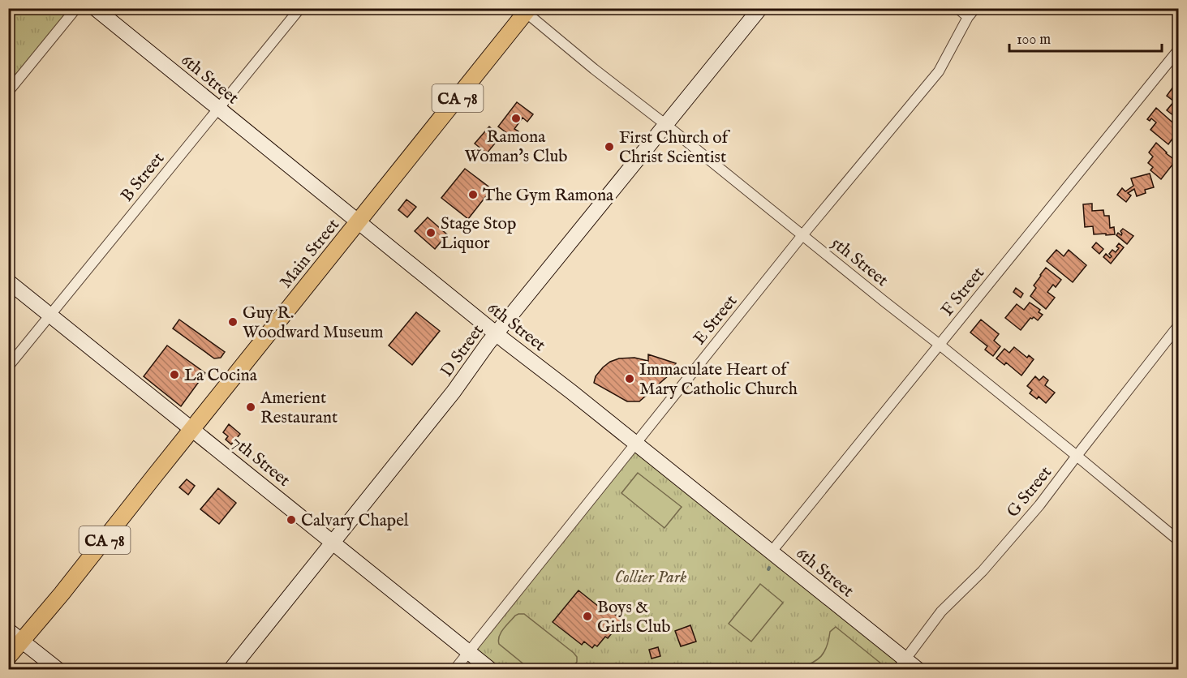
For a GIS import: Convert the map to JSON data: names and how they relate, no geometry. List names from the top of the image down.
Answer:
{
  "streets": {
    "main road": ["CA 78", "Main Street"],
    "street": [
      "6th Street",
      "B Street",
      "5th Street",
      "F Street",
      "E Street",
      "D Street",
      "7th Street",
      "G Street"
    ]
  },
  "crossings": [
    ["6th Street", "B Street"],
    ["6th Street", "Main Street"],
    ["6th Street", "F Street"],
    ["6th Street", "E Street"],
    ["6th Street", "D Street"],
    ["6th Street", "G Street"],
    ["B Street", "7th Street"],
    ["Main Street", "5th Street"],
    ["Main Street", "7th Street"],
    ["5th Street", "F Street"],
    ["5th Street", "E Street"],
    ["5th Street", "D Street"],
    ["5th Street", "G Street"],
    ["E Street", "7th Street"],
    ["D Street", "7th Street"]
  ],
  "parks": ["Collier Park"],
  "places": [
    "Ramona Woman's Club",
    "First Church of Christ Scientist",
    "The Gym Ramona",
    "Stage Stop Liquor",
    "Guy R. Woodward Museum",
    "La Cocina",
    "Immaculate Heart of Mary Catholic Church",
    "Amerient Restaurant",
    "Calvary Chapel",
    "Boys & Girls Club"
  ],
  "scale_bar": "100 m"
}
